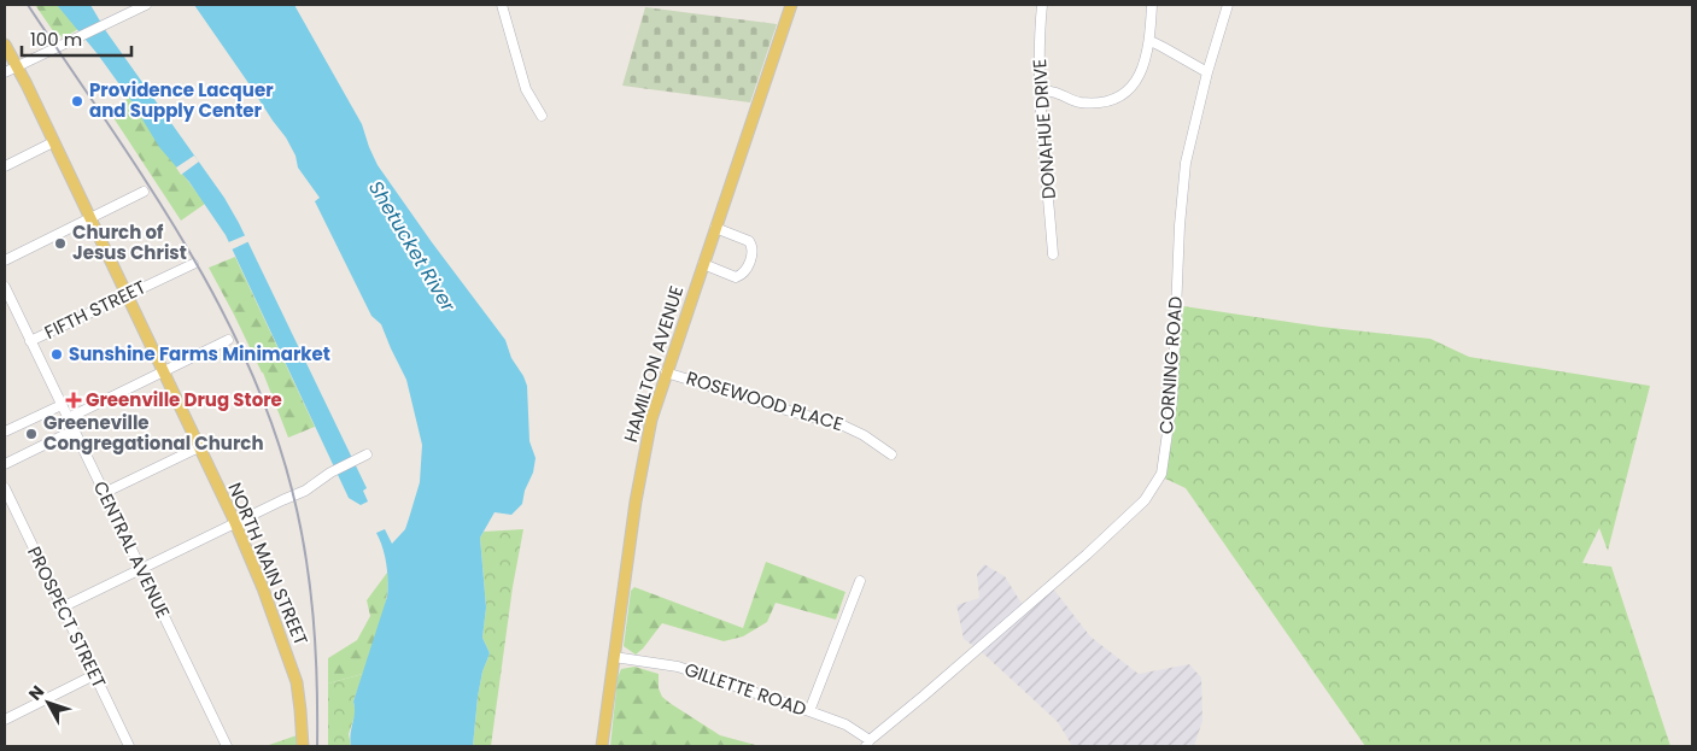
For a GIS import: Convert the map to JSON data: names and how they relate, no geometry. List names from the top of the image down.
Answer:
{
  "streets": {
    "main road": ["HAMILTON AVENUE", "NORTH MAIN STREET"],
    "street": [
      "DONAHUE DRIVE",
      "FIFTH STREET",
      "CORNING ROAD",
      "ROSEWOOD PLACE",
      "CENTRAL AVENUE",
      "PROSPECT STREET",
      "GILLETTE ROAD"
    ]
  },
  "crossings": [
    ["FIFTH STREET", "CENTRAL AVENUE"],
    ["FIFTH STREET", "NORTH MAIN STREET"],
    ["HAMILTON AVENUE", "ROSEWOOD PLACE"],
    ["HAMILTON AVENUE", "GILLETTE ROAD"],
    ["CORNING ROAD", "GILLETTE ROAD"]
  ],
  "water": ["Shetucket River"],
  "places": {
    "other": [
      "Providence Lacquer and Supply Center",
      "Church of Jesus Christ",
      "Sunshine Farms Minimarket",
      "Greeneville Congregational Church"
    ],
    "health": ["Greenville Drug Store"]
  },
  "scale_bar": "100 m",
  "north": "top left"
}
